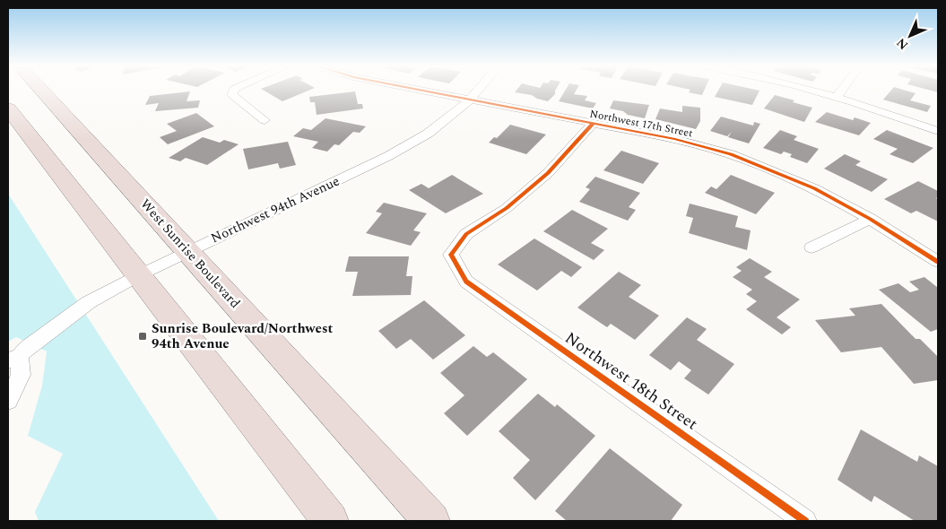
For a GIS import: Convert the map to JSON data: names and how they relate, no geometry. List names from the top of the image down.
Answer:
{
  "streets": {
    "highway": ["West Sunrise Boulevard"],
    "street": ["Northwest 17th Street", "Northwest 94th Avenue", "Northwest 18th Street"]
  },
  "crossings": [
    ["Northwest 17th Street", "Northwest 94th Avenue"],
    ["Northwest 17th Street", "Northwest 18th Street"],
    ["Northwest 94th Avenue", "West Sunrise Boulevard"]
  ],
  "places": {
    "transit": ["Sunrise Boulevard/Northwest 94th Avenue"]
  },
  "north": "bottom left"
}
